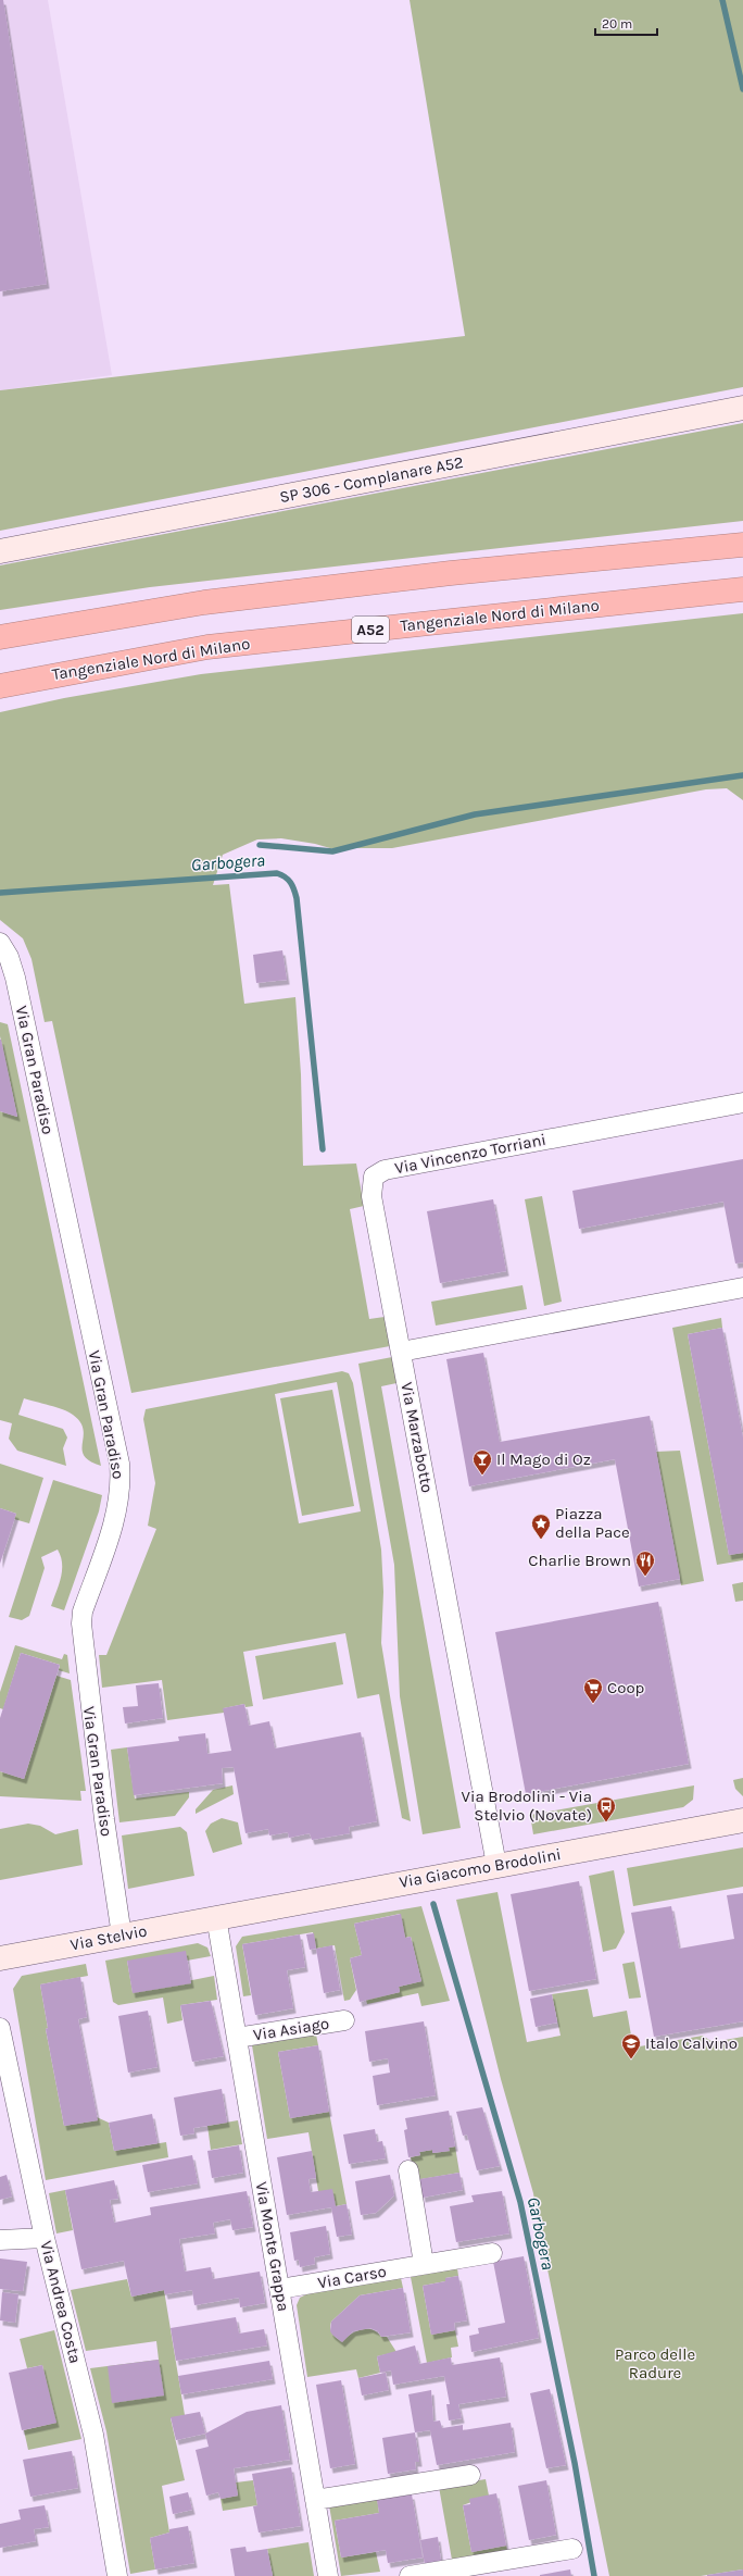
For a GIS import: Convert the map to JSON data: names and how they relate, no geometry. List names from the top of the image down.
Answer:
{
  "streets": {
    "highway": ["Tangenziale Nord di Milano", "A52"],
    "street": [
      "SP 306 - Complanare A52",
      "Via Gran Paradiso",
      "Via Vincenzo Torriani",
      "Via Marzabotto",
      "Via Giacomo Brodolini",
      "Via Stelvio",
      "Via Asiago",
      "Via Monte Grappa",
      "Via Carso",
      "Via Andrea Costa"
    ]
  },
  "crossings": [
    ["Via Gran Paradiso", "Via Stelvio"],
    ["Via Vincenzo Torriani", "Via Marzabotto"],
    ["Via Marzabotto", "Via Giacomo Brodolini"],
    ["Via Giacomo Brodolini", "Via Stelvio"],
    ["Via Giacomo Brodolini", "Via Monte Grappa"],
    ["Via Stelvio", "Via Monte Grappa"],
    ["Via Asiago", "Via Monte Grappa"],
    ["Via Monte Grappa", "Via Carso"]
  ],
  "water": ["Garbogera"],
  "parks": ["Parco delle Radure"],
  "places": {
    "bar": ["Il Mago di Oz"],
    "place": ["Piazza della Pace"],
    "restaurant": ["Charlie Brown"],
    "supermarket": ["Coop"],
    "bus stop": ["Via Brodolini - Via Stelvio (Novate)"],
    "school or university": ["Italo Calvino"]
  },
  "scale_bar": "20 m"
}
